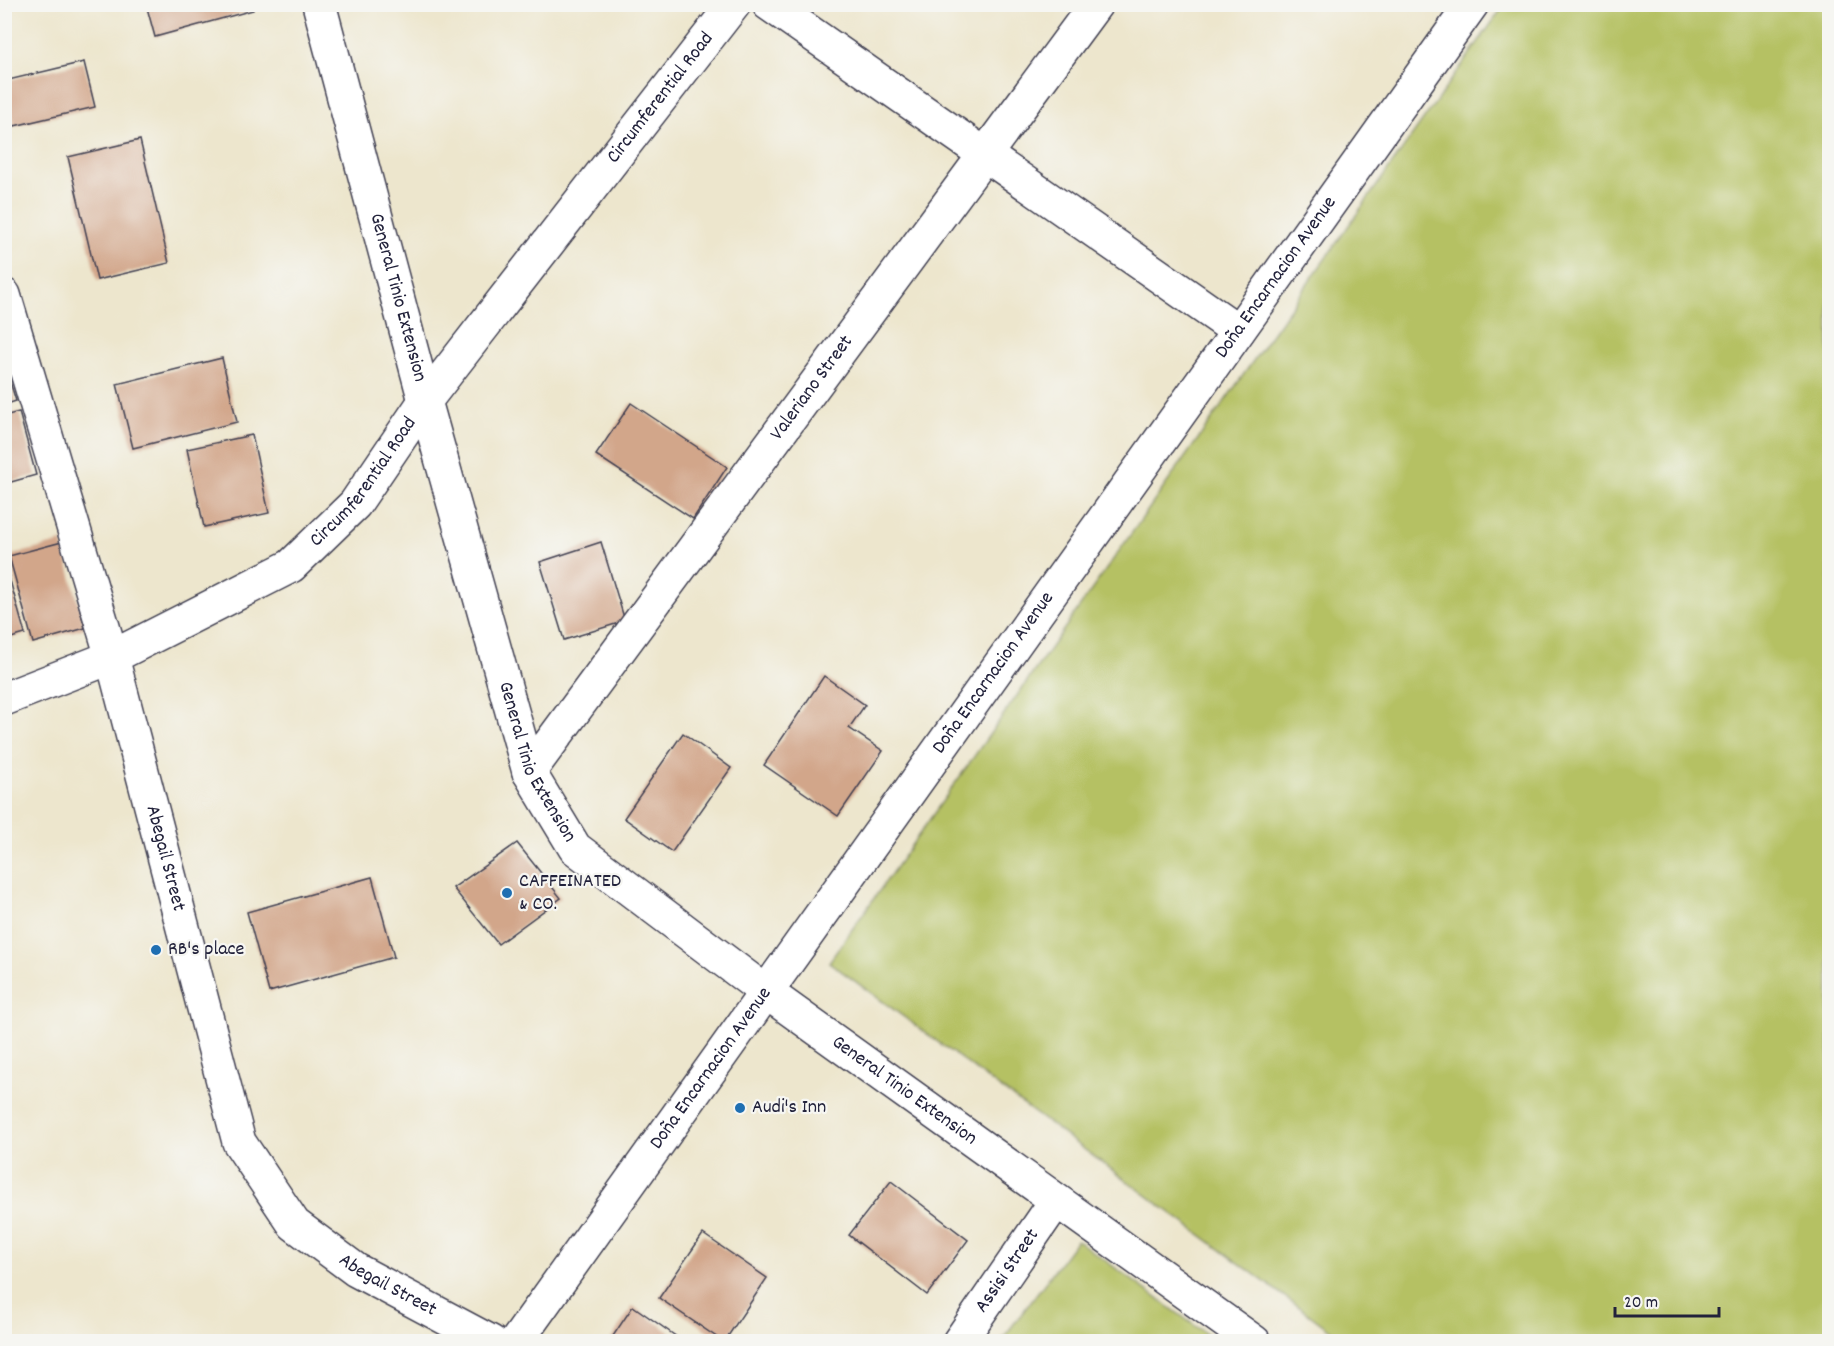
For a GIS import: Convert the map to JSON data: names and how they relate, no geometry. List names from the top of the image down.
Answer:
{
  "streets": {
    "street": [
      "Circumferential Road",
      "Doña Encarnacion Avenue",
      "General Tinio Extension",
      "Valeriano Street",
      "Abegail Street",
      "Assisi Street"
    ]
  },
  "crossings": [
    ["Circumferential Road", "General Tinio Extension"],
    ["Circumferential Road", "Abegail Street"],
    ["Doña Encarnacion Avenue", "General Tinio Extension"],
    ["General Tinio Extension", "Valeriano Street"],
    ["General Tinio Extension", "Assisi Street"]
  ],
  "places": ["CAFFEINATED & CO.", "RB's place", "Audi's Inn"],
  "scale_bar": "20 m"
}
